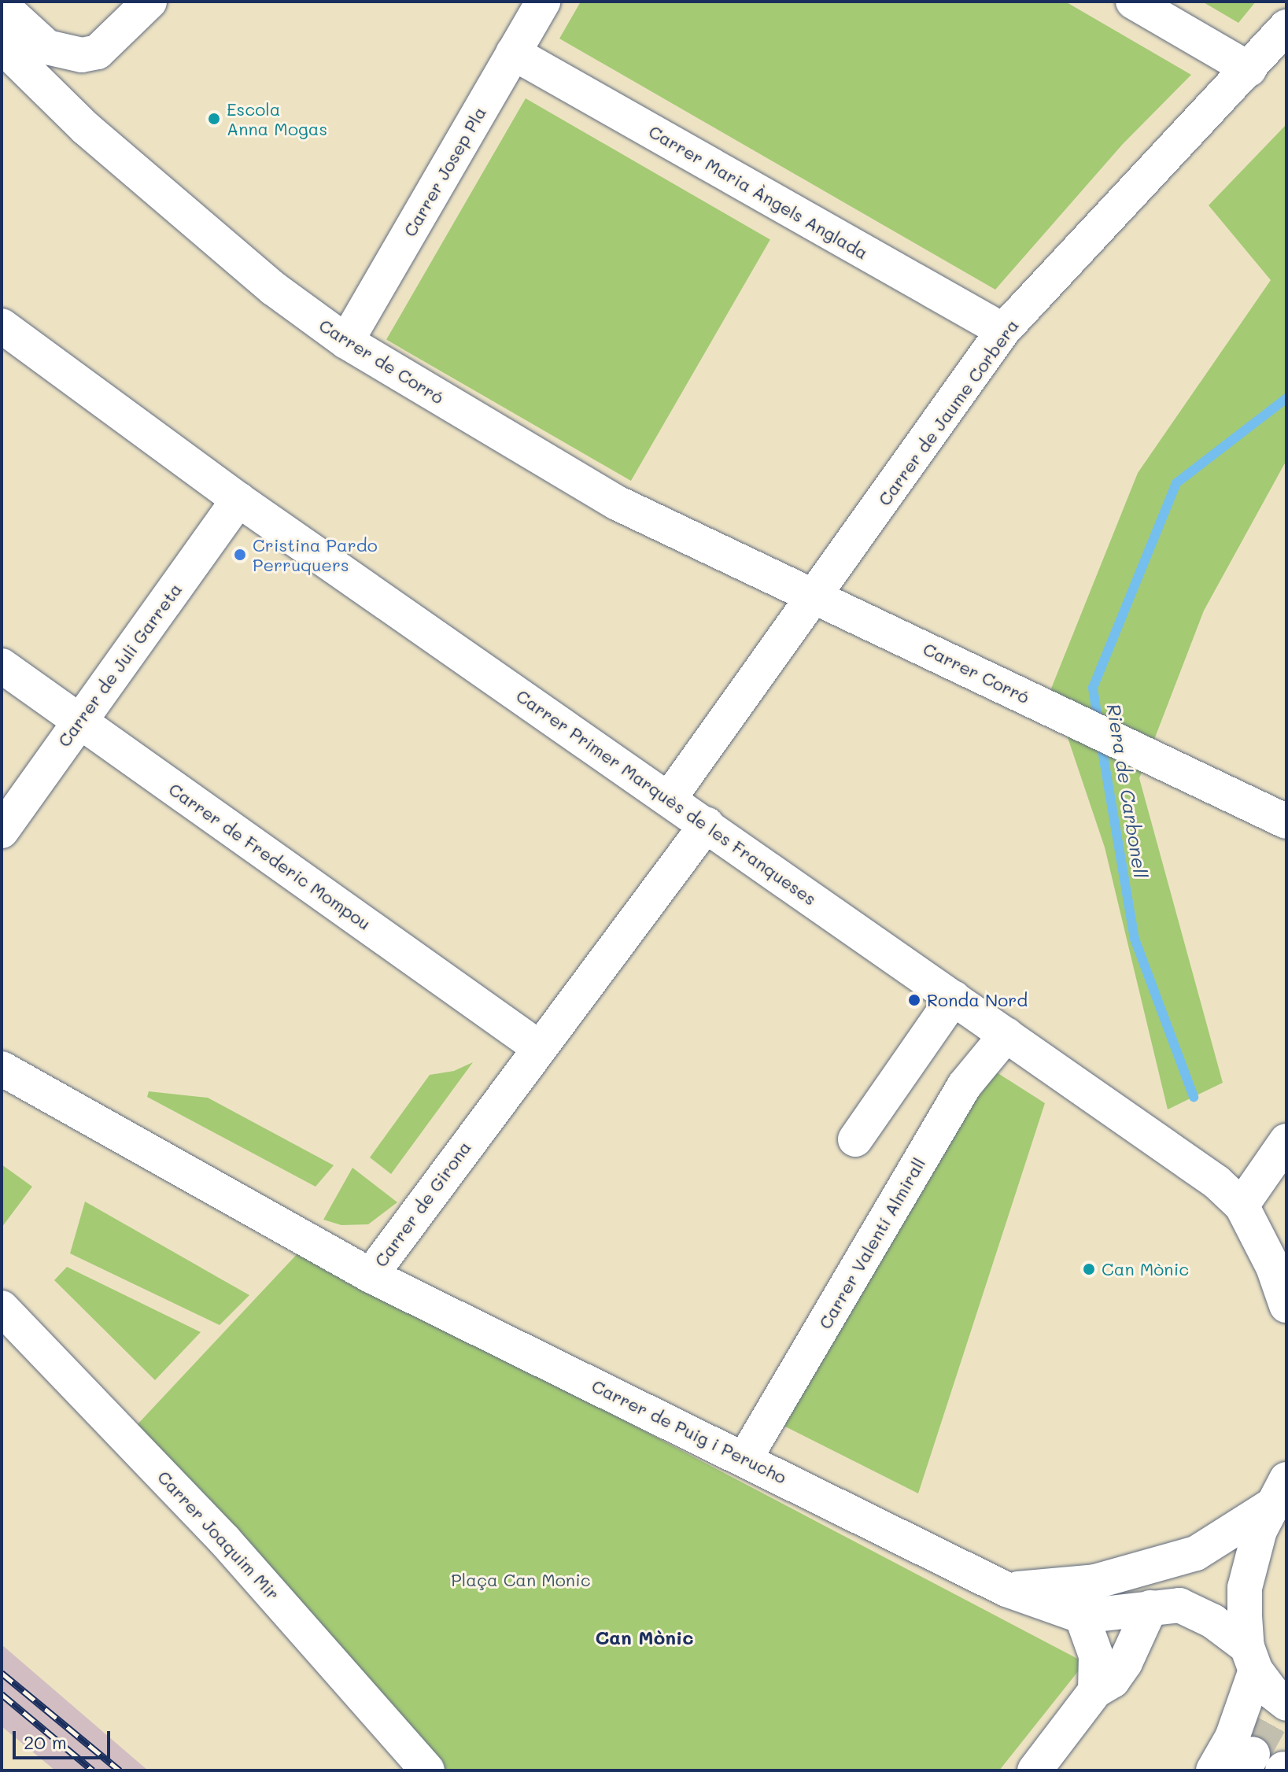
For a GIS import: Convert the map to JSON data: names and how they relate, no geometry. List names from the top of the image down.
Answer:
{
  "streets": {
    "main road": [
      "Carrer Josep Pla",
      "Carrer Maria Àngels Anglada",
      "Carrer de Corró",
      "Carrer de Jaume Corbera",
      "Carrer de Juli Garreta",
      "Carrer Corró",
      "Carrer Primer Marquès de les Franqueses",
      "Carrer de Frederic Mompou",
      "Carrer de Girona",
      "Carrer Valentí Almirall",
      "Carrer de Puig i Perucho",
      "Carrer Joaquim Mir"
    ]
  },
  "crossings": [
    ["Carrer Josep Pla", "Carrer Maria Àngels Anglada"],
    ["Carrer Josep Pla", "Carrer de Corró"],
    ["Carrer Maria Àngels Anglada", "Carrer de Jaume Corbera"],
    ["Carrer de Corró", "Carrer de Jaume Corbera"],
    ["Carrer de Corró", "Carrer Corró"],
    ["Carrer de Jaume Corbera", "Carrer Corró"],
    ["Carrer de Jaume Corbera", "Carrer Primer Marquès de les Franqueses"],
    ["Carrer de Juli Garreta", "Carrer Primer Marquès de les Franqueses"],
    ["Carrer de Juli Garreta", "Carrer de Frederic Mompou"],
    ["Carrer Primer Marquès de les Franqueses", "Carrer de Girona"],
    ["Carrer Primer Marquès de les Franqueses", "Carrer Valentí Almirall"],
    ["Carrer de Frederic Mompou", "Carrer de Girona"],
    ["Carrer de Girona", "Carrer de Puig i Perucho"],
    ["Carrer Valentí Almirall", "Carrer de Puig i Perucho"]
  ],
  "districts": ["Can Mònic"],
  "water": ["Riera de Carbonell"],
  "parks": ["Plaça Can Monic"],
  "places": [
    "Escola Anna Mogas",
    "Cristina Pardo Perruquers",
    "Ronda Nord",
    "Can Mònic"
  ],
  "scale_bar": "20 m"
}
